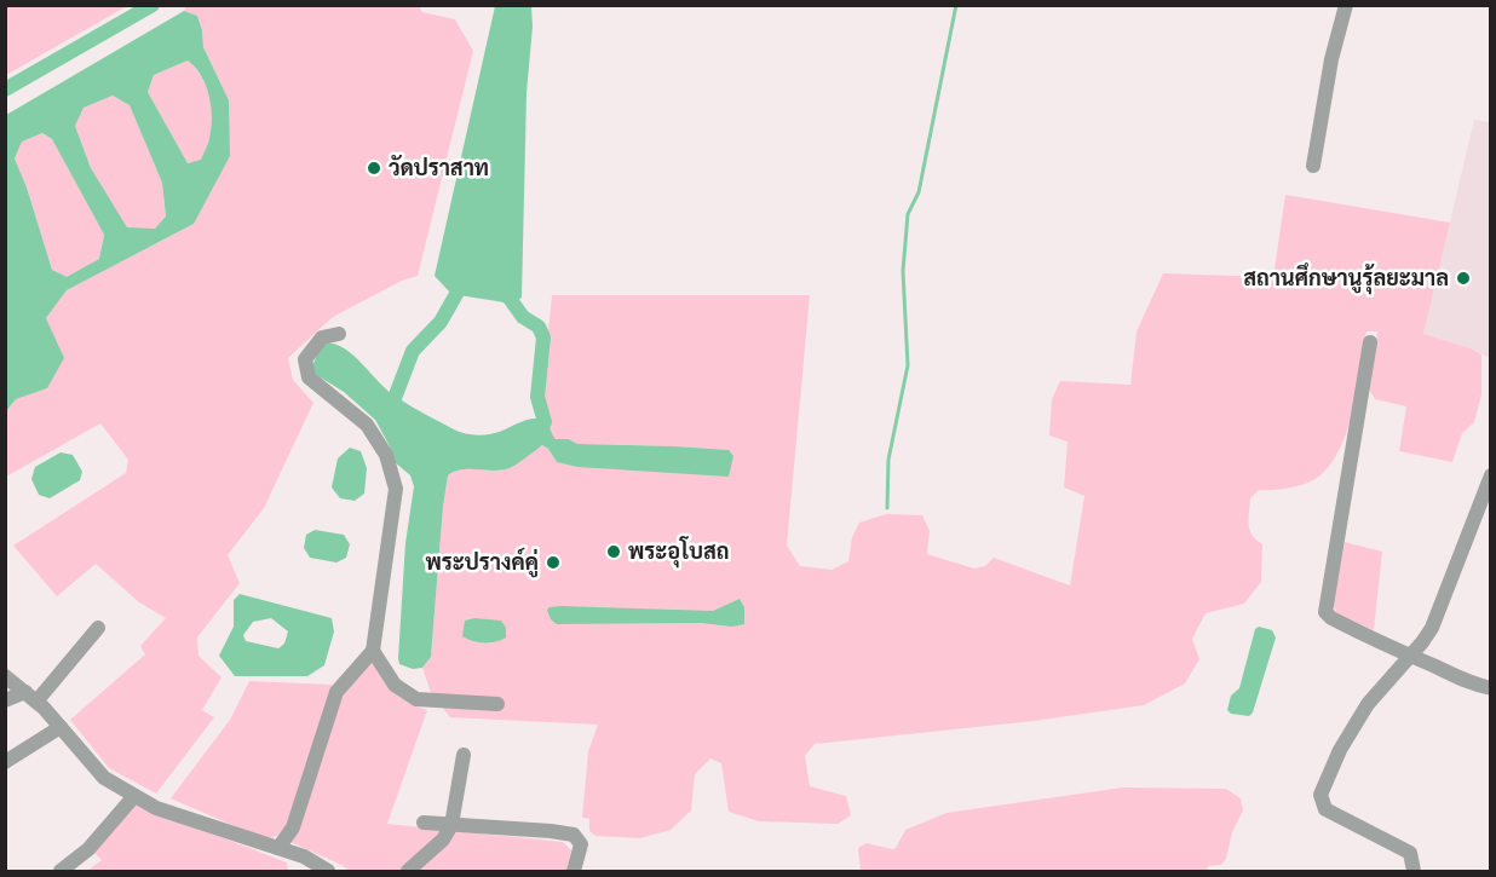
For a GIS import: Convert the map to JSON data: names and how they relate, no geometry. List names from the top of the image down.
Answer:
{
  "places": [
    "วัดปราสาท",
    "สถานศึกษานูรุ้ลยะมาล",
    "พระอุโบสถ",
    "พระปรางค์คู่"
  ]
}
